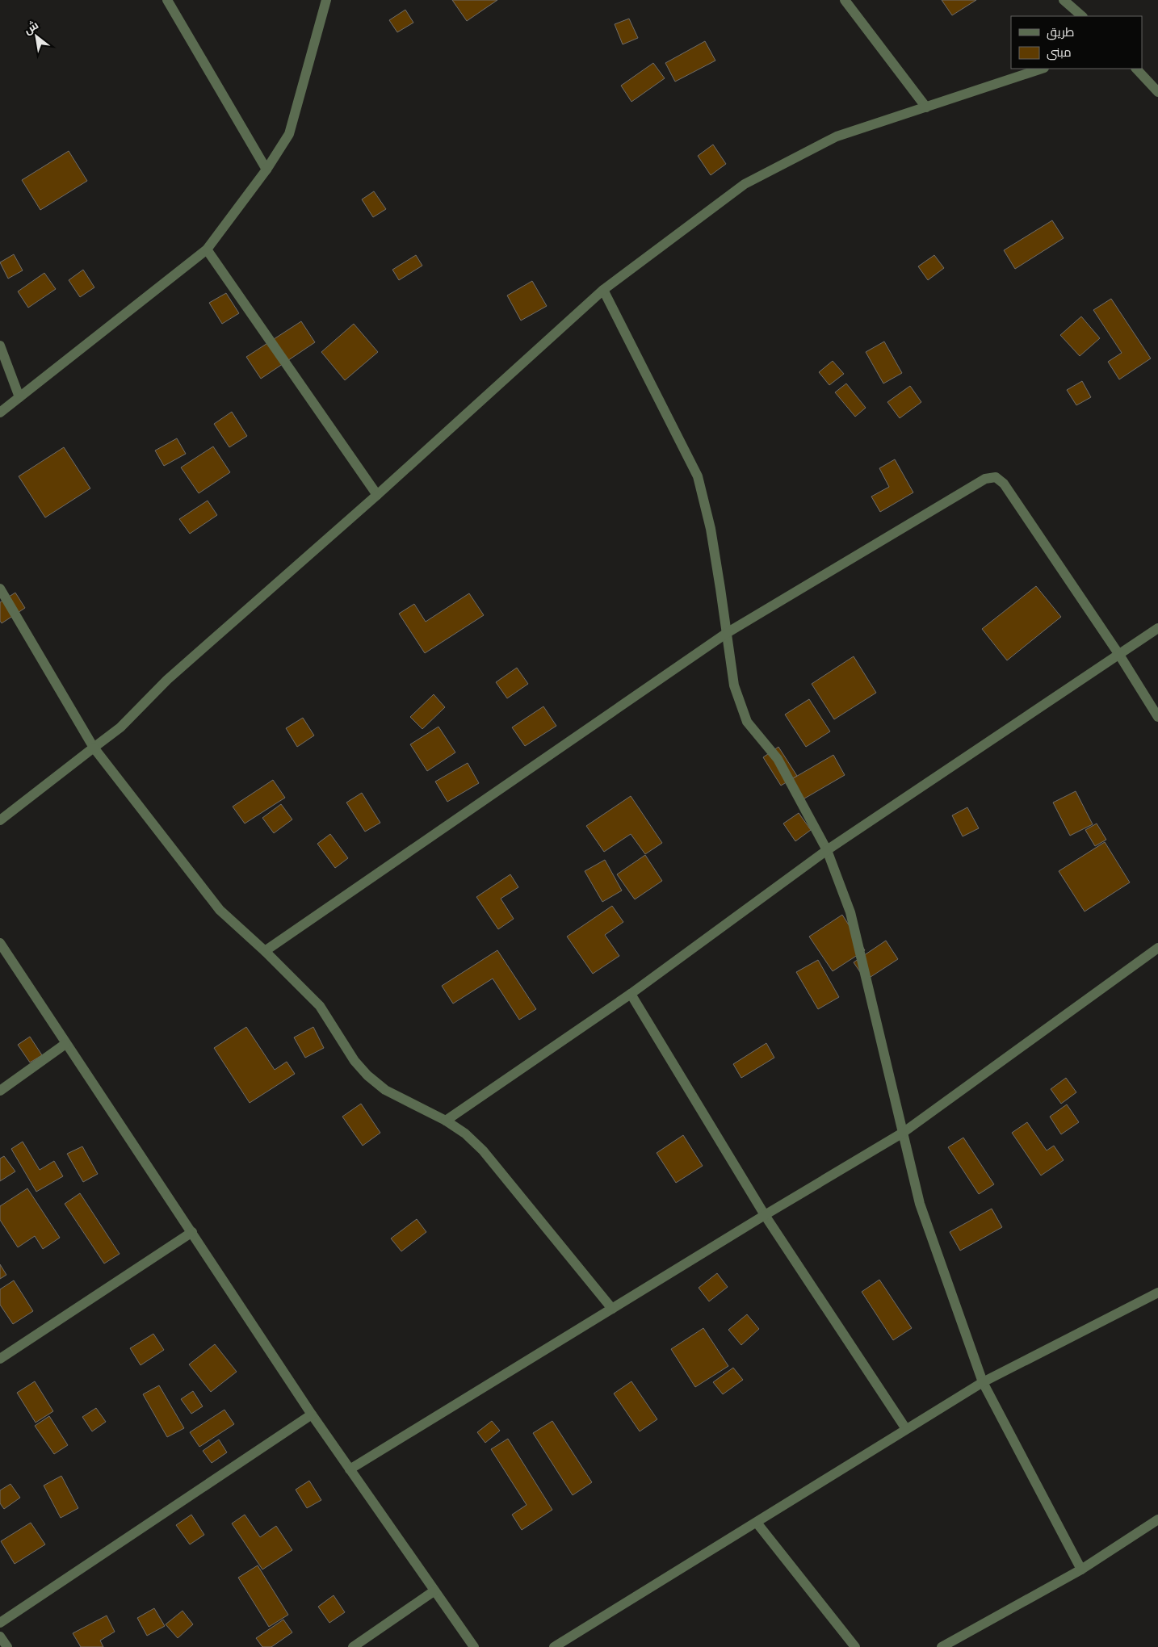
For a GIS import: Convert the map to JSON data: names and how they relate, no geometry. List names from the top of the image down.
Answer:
{
  "legend": ["طريق", "مبنى"],
  "north": "top left"
}
